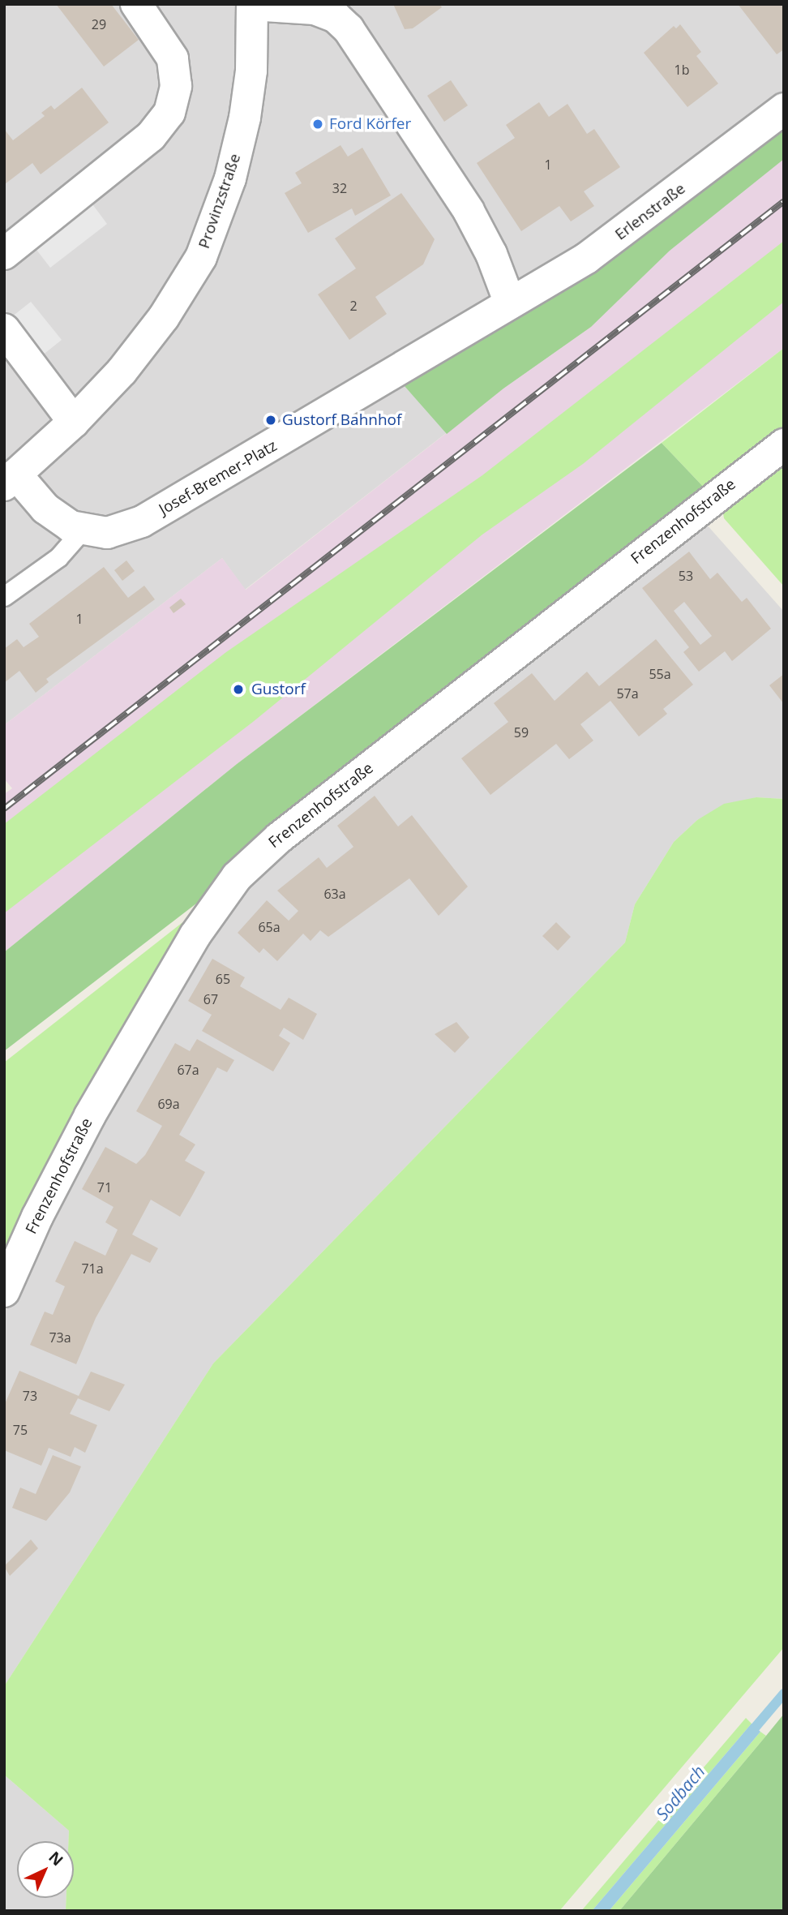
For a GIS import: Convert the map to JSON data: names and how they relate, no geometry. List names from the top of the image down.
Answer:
{
  "streets": {
    "street": [
      "Provinzstraße",
      "Erlenstraße",
      "Josef-Bremer-Platz",
      "Frenzenhofstraße"
    ]
  },
  "crossings": [
    ["Provinzstraße", "Erlenstraße"],
    ["Provinzstraße", "Josef-Bremer-Platz"],
    ["Erlenstraße", "Josef-Bremer-Platz"]
  ],
  "water": ["Sodbach"],
  "places": ["Ford Körfer", "Gustorf Bahnhof", "Gustorf"],
  "house_numbers": [
    "29",
    "1b",
    "1",
    "32",
    "2",
    "53",
    "1",
    "55a",
    "57a",
    "59",
    "63a",
    "65a",
    "65",
    "67",
    "67a",
    "69a",
    "71",
    "71a",
    "73a",
    "73",
    "75"
  ],
  "north": "top right"
}
